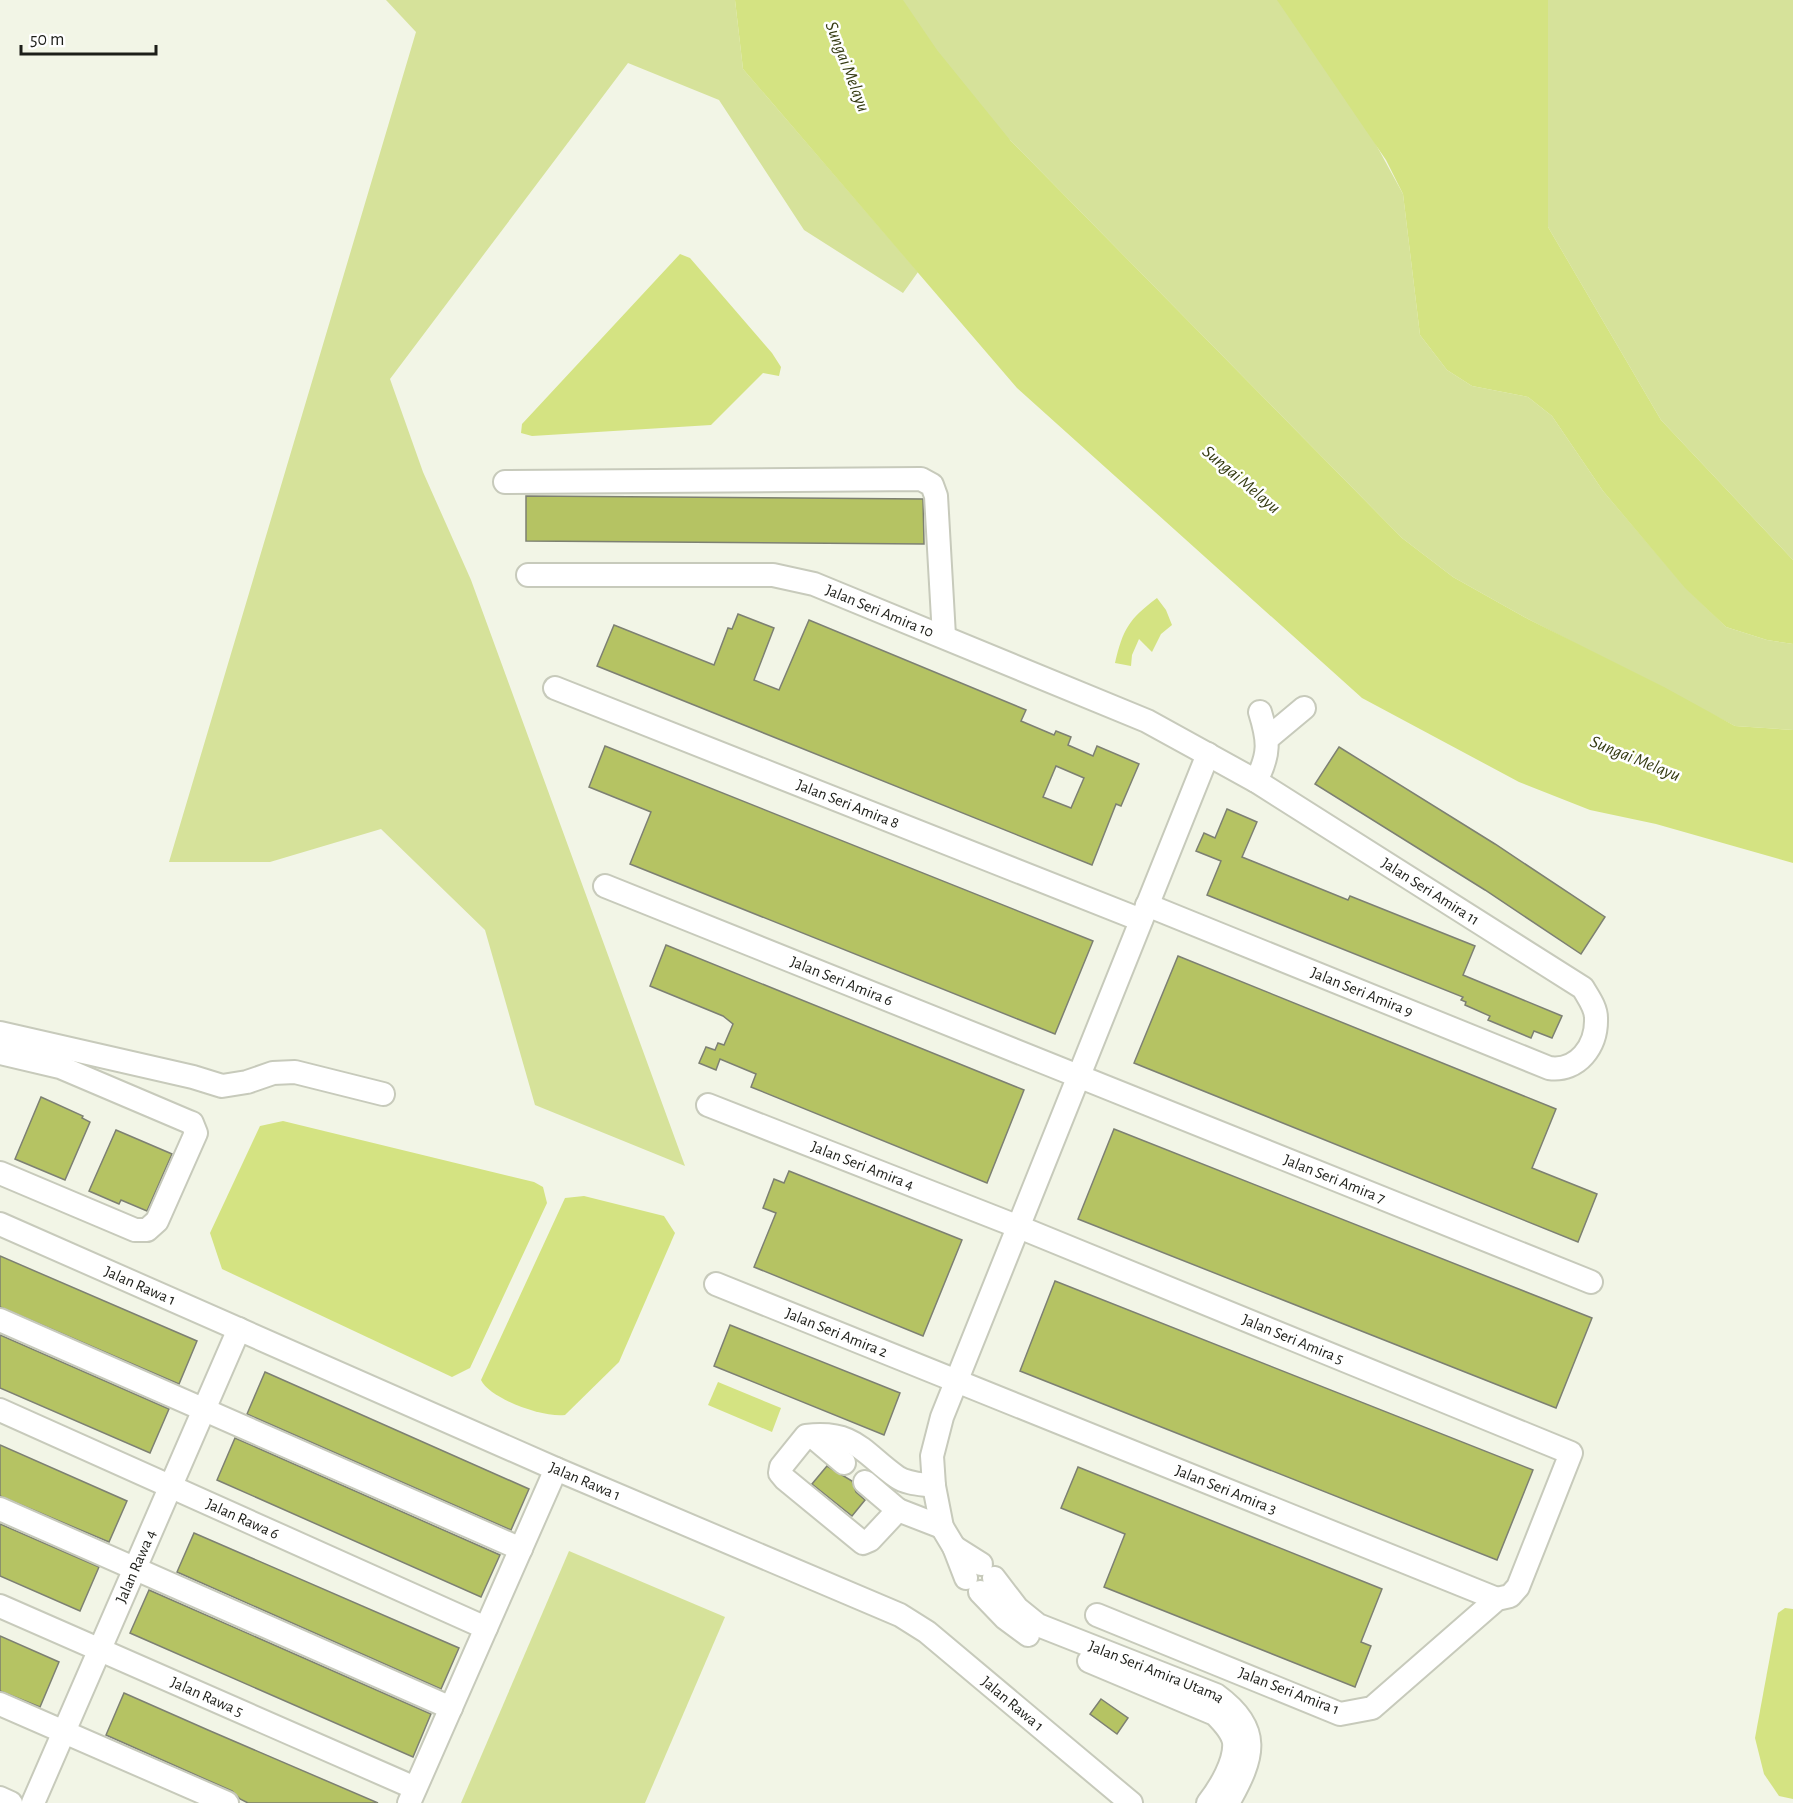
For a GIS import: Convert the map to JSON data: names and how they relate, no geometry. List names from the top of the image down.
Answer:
{
  "streets": {
    "street": [
      "Jalan Seri Amira 10",
      "Jalan Seri Amira 8",
      "Jalan Seri Amira 11",
      "Jalan Seri Amira 6",
      "Jalan Seri Amira 9",
      "Jalan Seri Amira 4",
      "Jalan Seri Amira 7",
      "Jalan Rawa 1",
      "Jalan Seri Amira 2",
      "Jalan Seri Amira 5",
      "Jalan Seri Amira 3",
      "Jalan Rawa 6",
      "Jalan Rawa 4",
      "Jalan Seri Amira Utama",
      "Jalan Seri Amira 1",
      "Jalan Rawa 5"
    ]
  },
  "crossings": [
    ["Jalan Seri Amira 10", "Jalan Seri Amira 11"],
    ["Jalan Seri Amira 10", "Jalan Seri Amira Utama"],
    ["Jalan Seri Amira 8", "Jalan Seri Amira 9"],
    ["Jalan Seri Amira 8", "Jalan Seri Amira Utama"],
    ["Jalan Seri Amira 11", "Jalan Seri Amira 9"],
    ["Jalan Seri Amira 11", "Jalan Seri Amira Utama"],
    ["Jalan Seri Amira 6", "Jalan Seri Amira 7"],
    ["Jalan Seri Amira 6", "Jalan Seri Amira Utama"],
    ["Jalan Seri Amira 9", "Jalan Seri Amira Utama"],
    ["Jalan Seri Amira 4", "Jalan Seri Amira 5"],
    ["Jalan Seri Amira 4", "Jalan Seri Amira Utama"],
    ["Jalan Seri Amira 7", "Jalan Seri Amira Utama"],
    ["Jalan Rawa 1", "Jalan Rawa 4"],
    ["Jalan Seri Amira 2", "Jalan Seri Amira 3"],
    ["Jalan Seri Amira 2", "Jalan Seri Amira Utama"],
    ["Jalan Seri Amira 5", "Jalan Seri Amira Utama"],
    ["Jalan Seri Amira 5", "Jalan Seri Amira 1"],
    ["Jalan Seri Amira 3", "Jalan Seri Amira Utama"],
    ["Jalan Seri Amira 3", "Jalan Seri Amira 1"],
    ["Jalan Rawa 6", "Jalan Rawa 4"],
    ["Jalan Rawa 4", "Jalan Rawa 5"]
  ],
  "water": ["Sungai Melayu"],
  "scale_bar": "50 m"
}
